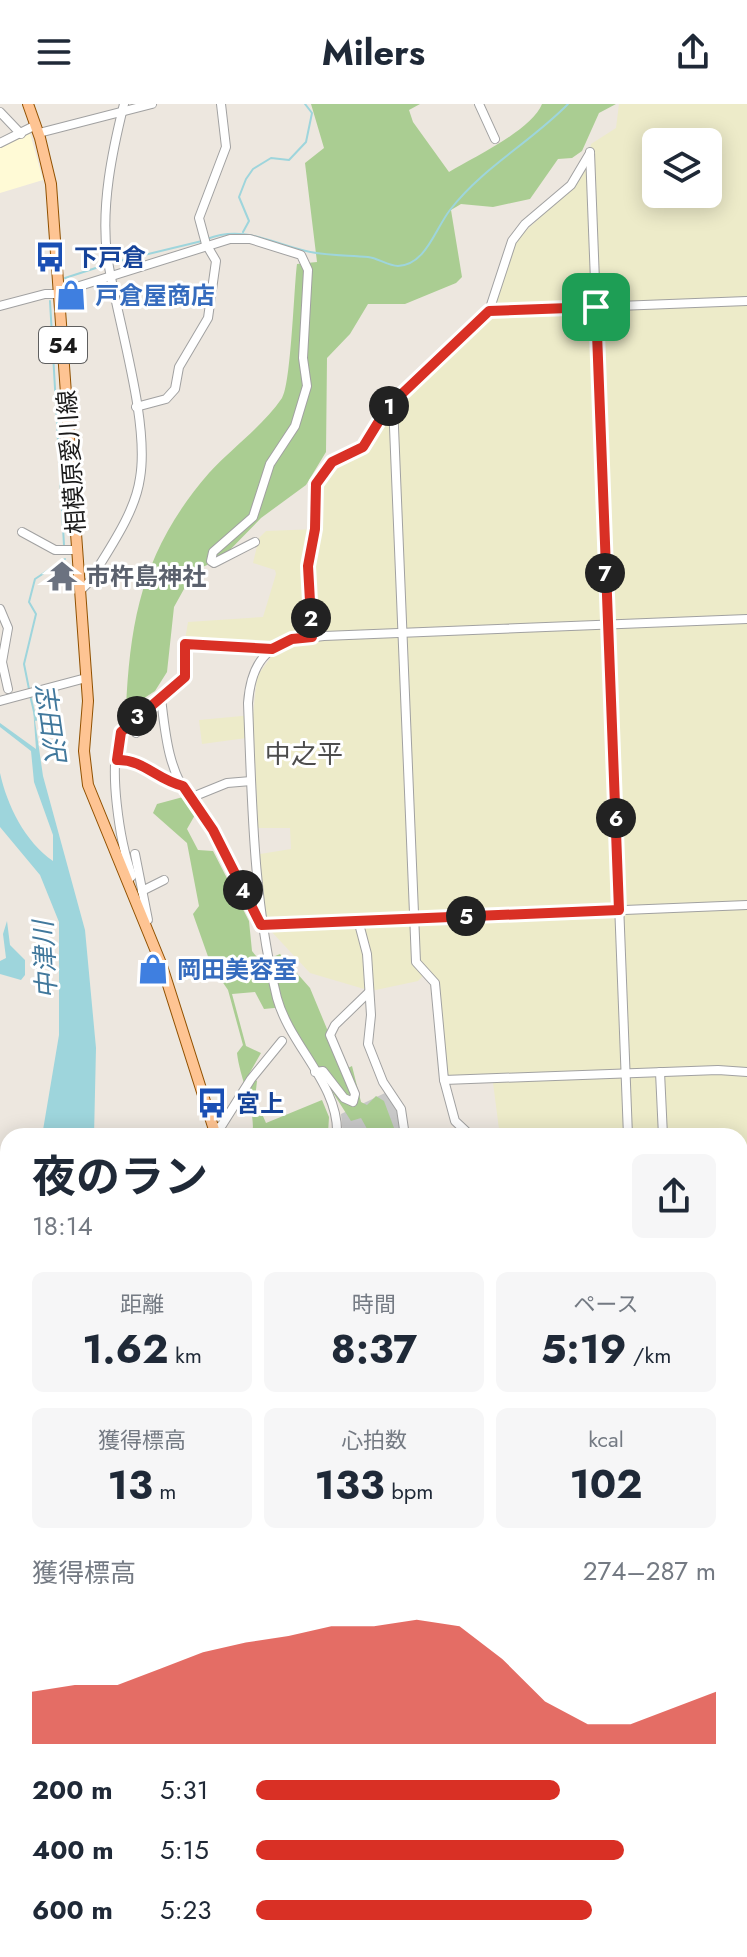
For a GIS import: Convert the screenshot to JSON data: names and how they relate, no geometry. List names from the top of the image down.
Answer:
{
  "streets": {
    "main road": ["54", "相模原愛川線"]
  },
  "districts": ["中之平"],
  "water": ["志田沢", "中津川"],
  "places": {
    "bus stop": ["下戸倉", "宮上"],
    "shop": ["戸倉屋商店", "岡田美容室"],
    "temple": ["市杵島神社"]
  },
  "page": {
    "header": "Milers",
    "pins": [
      "1",
      "7",
      "2",
      "3",
      "6",
      "4",
      "5"
    ],
    "heading": ["夜のラン", "18:14"],
    "stats": [
      ["距離", "1.62 km"],
      ["時間", "8:37"],
      ["ペース", "5:19 /km"],
      ["獲得標高", "13 m"],
      ["心拍数", "133 bpm"],
      ["kcal", "102"]
    ],
    "chart": ["獲得標高", "274–287 m"],
    "list": [
      {
        "name": "200 m",
        "note": "5:31"
      },
      {
        "name": "400 m",
        "note": "5:15"
      },
      {
        "name": "600 m",
        "note": "5:23"
      }
    ]
  }
}
